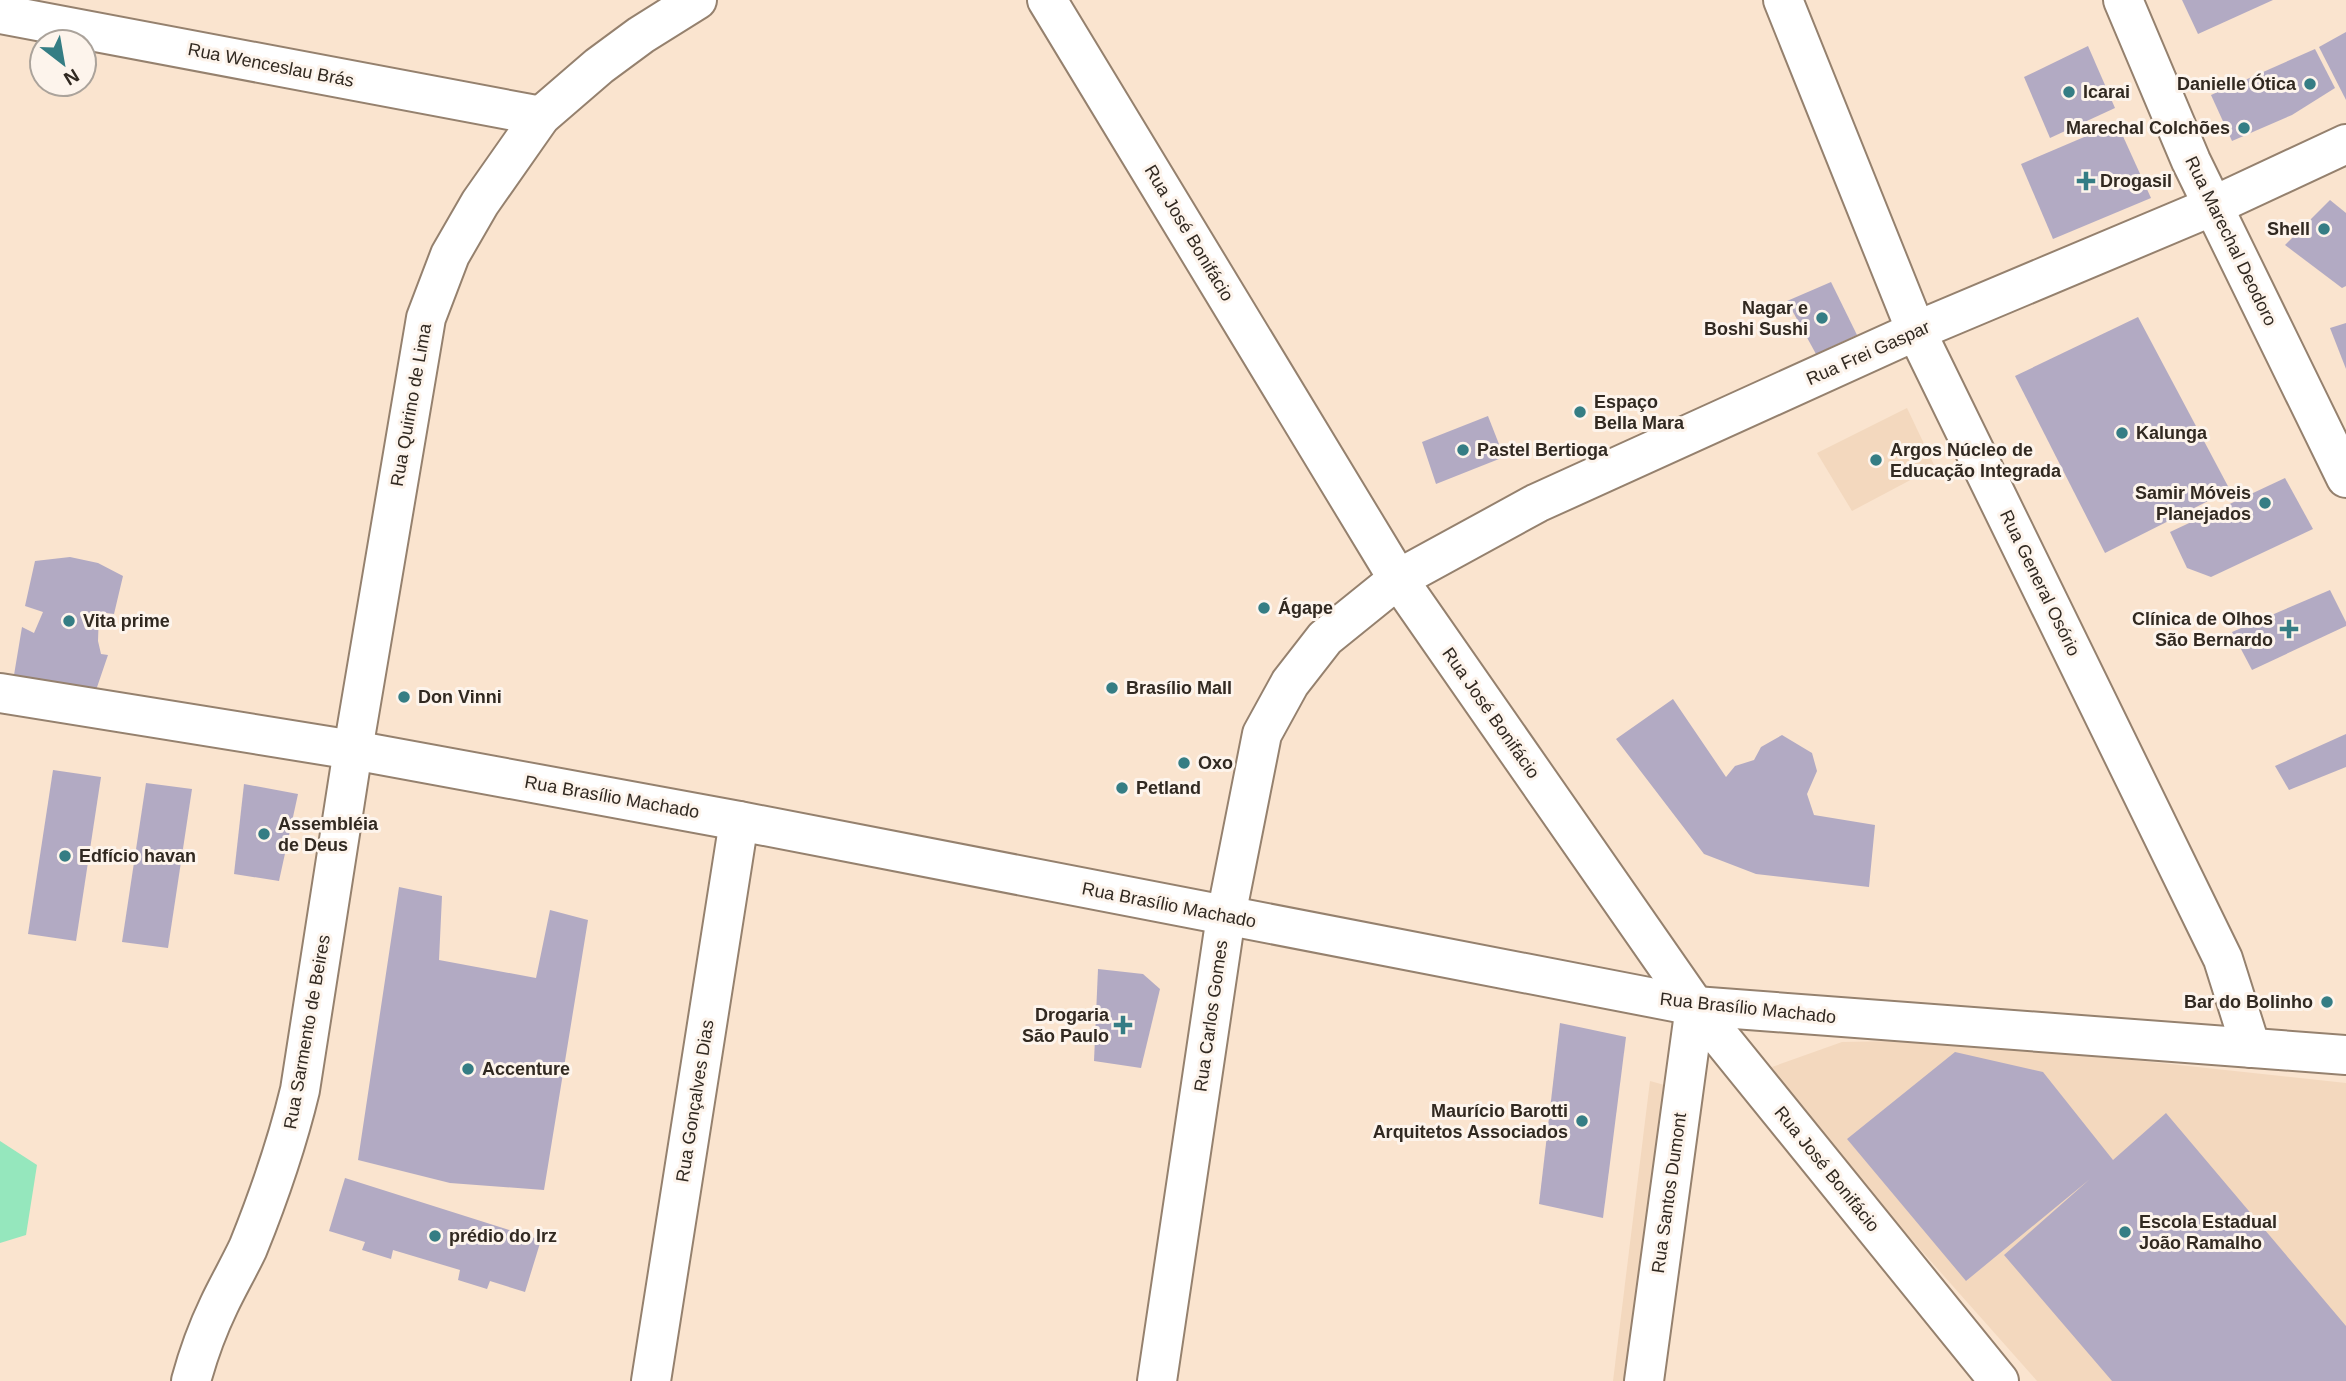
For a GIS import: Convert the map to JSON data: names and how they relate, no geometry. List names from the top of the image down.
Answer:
{
  "streets": {
    "street": [
      "Rua Wenceslau Brás",
      "Rua José Bonifácio",
      "Rua Marechal Deodoro",
      "Rua Frei Gaspar",
      "Rua Quirino de Lima",
      "Rua General Osório",
      "Rua Brasílio Machado",
      "Rua Carlos Gomes",
      "Rua Sarmento de Beires",
      "Rua Gonçalves Dias",
      "Rua Santos Dumont"
    ]
  },
  "crossings": [
    ["Rua Wenceslau Brás", "Rua Quirino de Lima"],
    ["Rua José Bonifácio", "Rua Frei Gaspar"],
    ["Rua José Bonifácio", "Rua Brasílio Machado"],
    ["Rua José Bonifácio", "Rua Carlos Gomes"],
    ["Rua José Bonifácio", "Rua Santos Dumont"],
    ["Rua Marechal Deodoro", "Rua Frei Gaspar"],
    ["Rua Frei Gaspar", "Rua General Osório"],
    ["Rua Frei Gaspar", "Rua Carlos Gomes"],
    ["Rua Quirino de Lima", "Rua Brasílio Machado"],
    ["Rua Quirino de Lima", "Rua Sarmento de Beires"],
    ["Rua General Osório", "Rua Brasílio Machado"],
    ["Rua Brasílio Machado", "Rua Carlos Gomes"],
    ["Rua Brasílio Machado", "Rua Sarmento de Beires"],
    ["Rua Brasílio Machado", "Rua Gonçalves Dias"],
    ["Rua Brasílio Machado", "Rua Santos Dumont"]
  ],
  "places": {
    "other": [
      "Danielle Ótica",
      "Icarai",
      "Marechal Colchões",
      "Shell",
      "Nagar e Boshi Sushi",
      "Espaço Bella Mara",
      "Kalunga",
      "Pastel Bertioga",
      "Argos Núcleo de Educação Integrada",
      "Samir Móveis Planejados",
      "Ágape",
      "Vita prime",
      "Brasílio Mall",
      "Don Vinni",
      "Oxo",
      "Petland",
      "Assembléia de Deus",
      "Edfício havan",
      "Bar do Bolinho",
      "Accenture",
      "Maurício Barotti Arquitetos Associados",
      "Escola Estadual João Ramalho",
      "prédio do lrz"
    ],
    "health": ["Drogasil", "Clínica de Olhos São Bernardo", "Drogaria São Paulo"]
  },
  "north": "bottom right"
}
